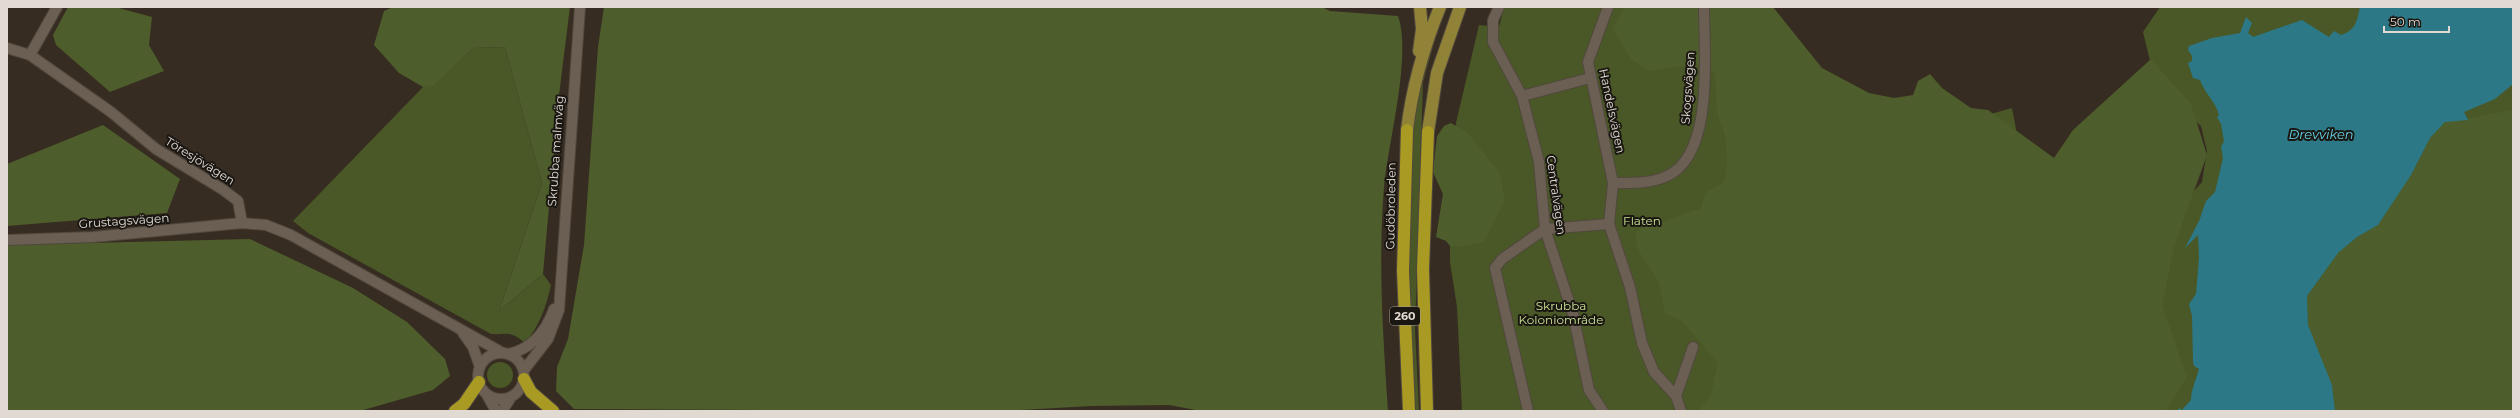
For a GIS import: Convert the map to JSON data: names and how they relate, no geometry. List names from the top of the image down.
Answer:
{
  "streets": {
    "highway": ["Gudöbroleden", "260"],
    "street": [
      "Skogsvägen",
      "Handelsvägen",
      "Skrubba malmväg",
      "Töresjövägen",
      "Centralvägen",
      "Grustagsvägen"
    ]
  },
  "crossings": [
    ["Skogsvägen", "Handelsvägen"],
    ["Töresjövägen", "Grustagsvägen"]
  ],
  "water": ["Drevviken"],
  "parks": ["Flaten", "Skrubba Koloniområde"],
  "scale_bar": "50 m"
}
